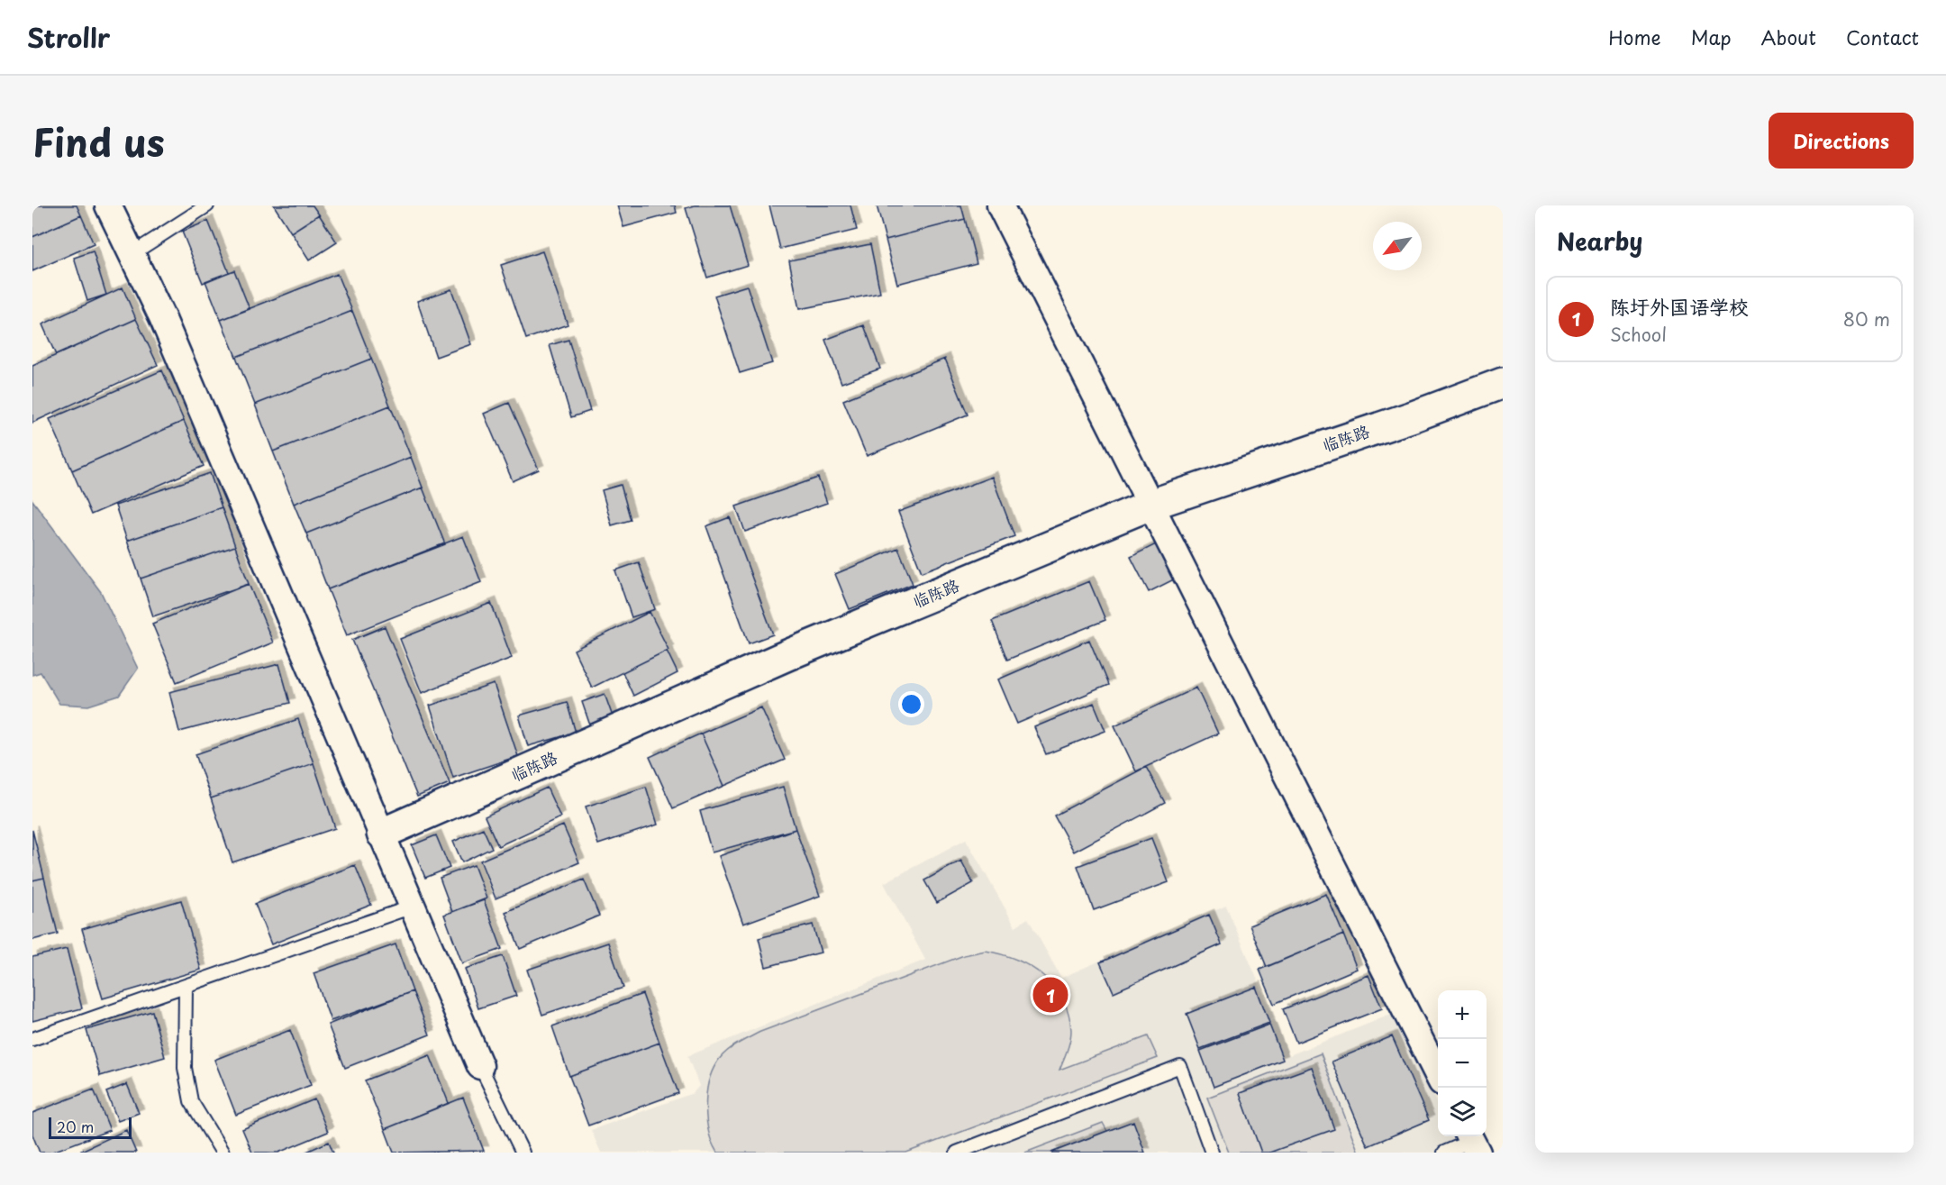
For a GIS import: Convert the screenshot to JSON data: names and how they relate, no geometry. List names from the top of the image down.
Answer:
{
  "streets": {
    "street": ["临陈路"]
  },
  "scale_bar": "20 m",
  "north": "bottom left",
  "page": {
    "header": "Strollr",
    "nav": [
      "Home",
      "Map",
      "About",
      "Contact"
    ],
    "title": "Find us",
    "buttons": "Directions",
    "heading": "Nearby",
    "list": [
      {
        "mark": "1",
        "name": "陈圩外国语学校",
        "note": "School",
        "value": "80 m"
      }
    ],
    "pins": "1",
    "map_buttons": ["+", "−"],
    "scale": "20 m"
  }
}
